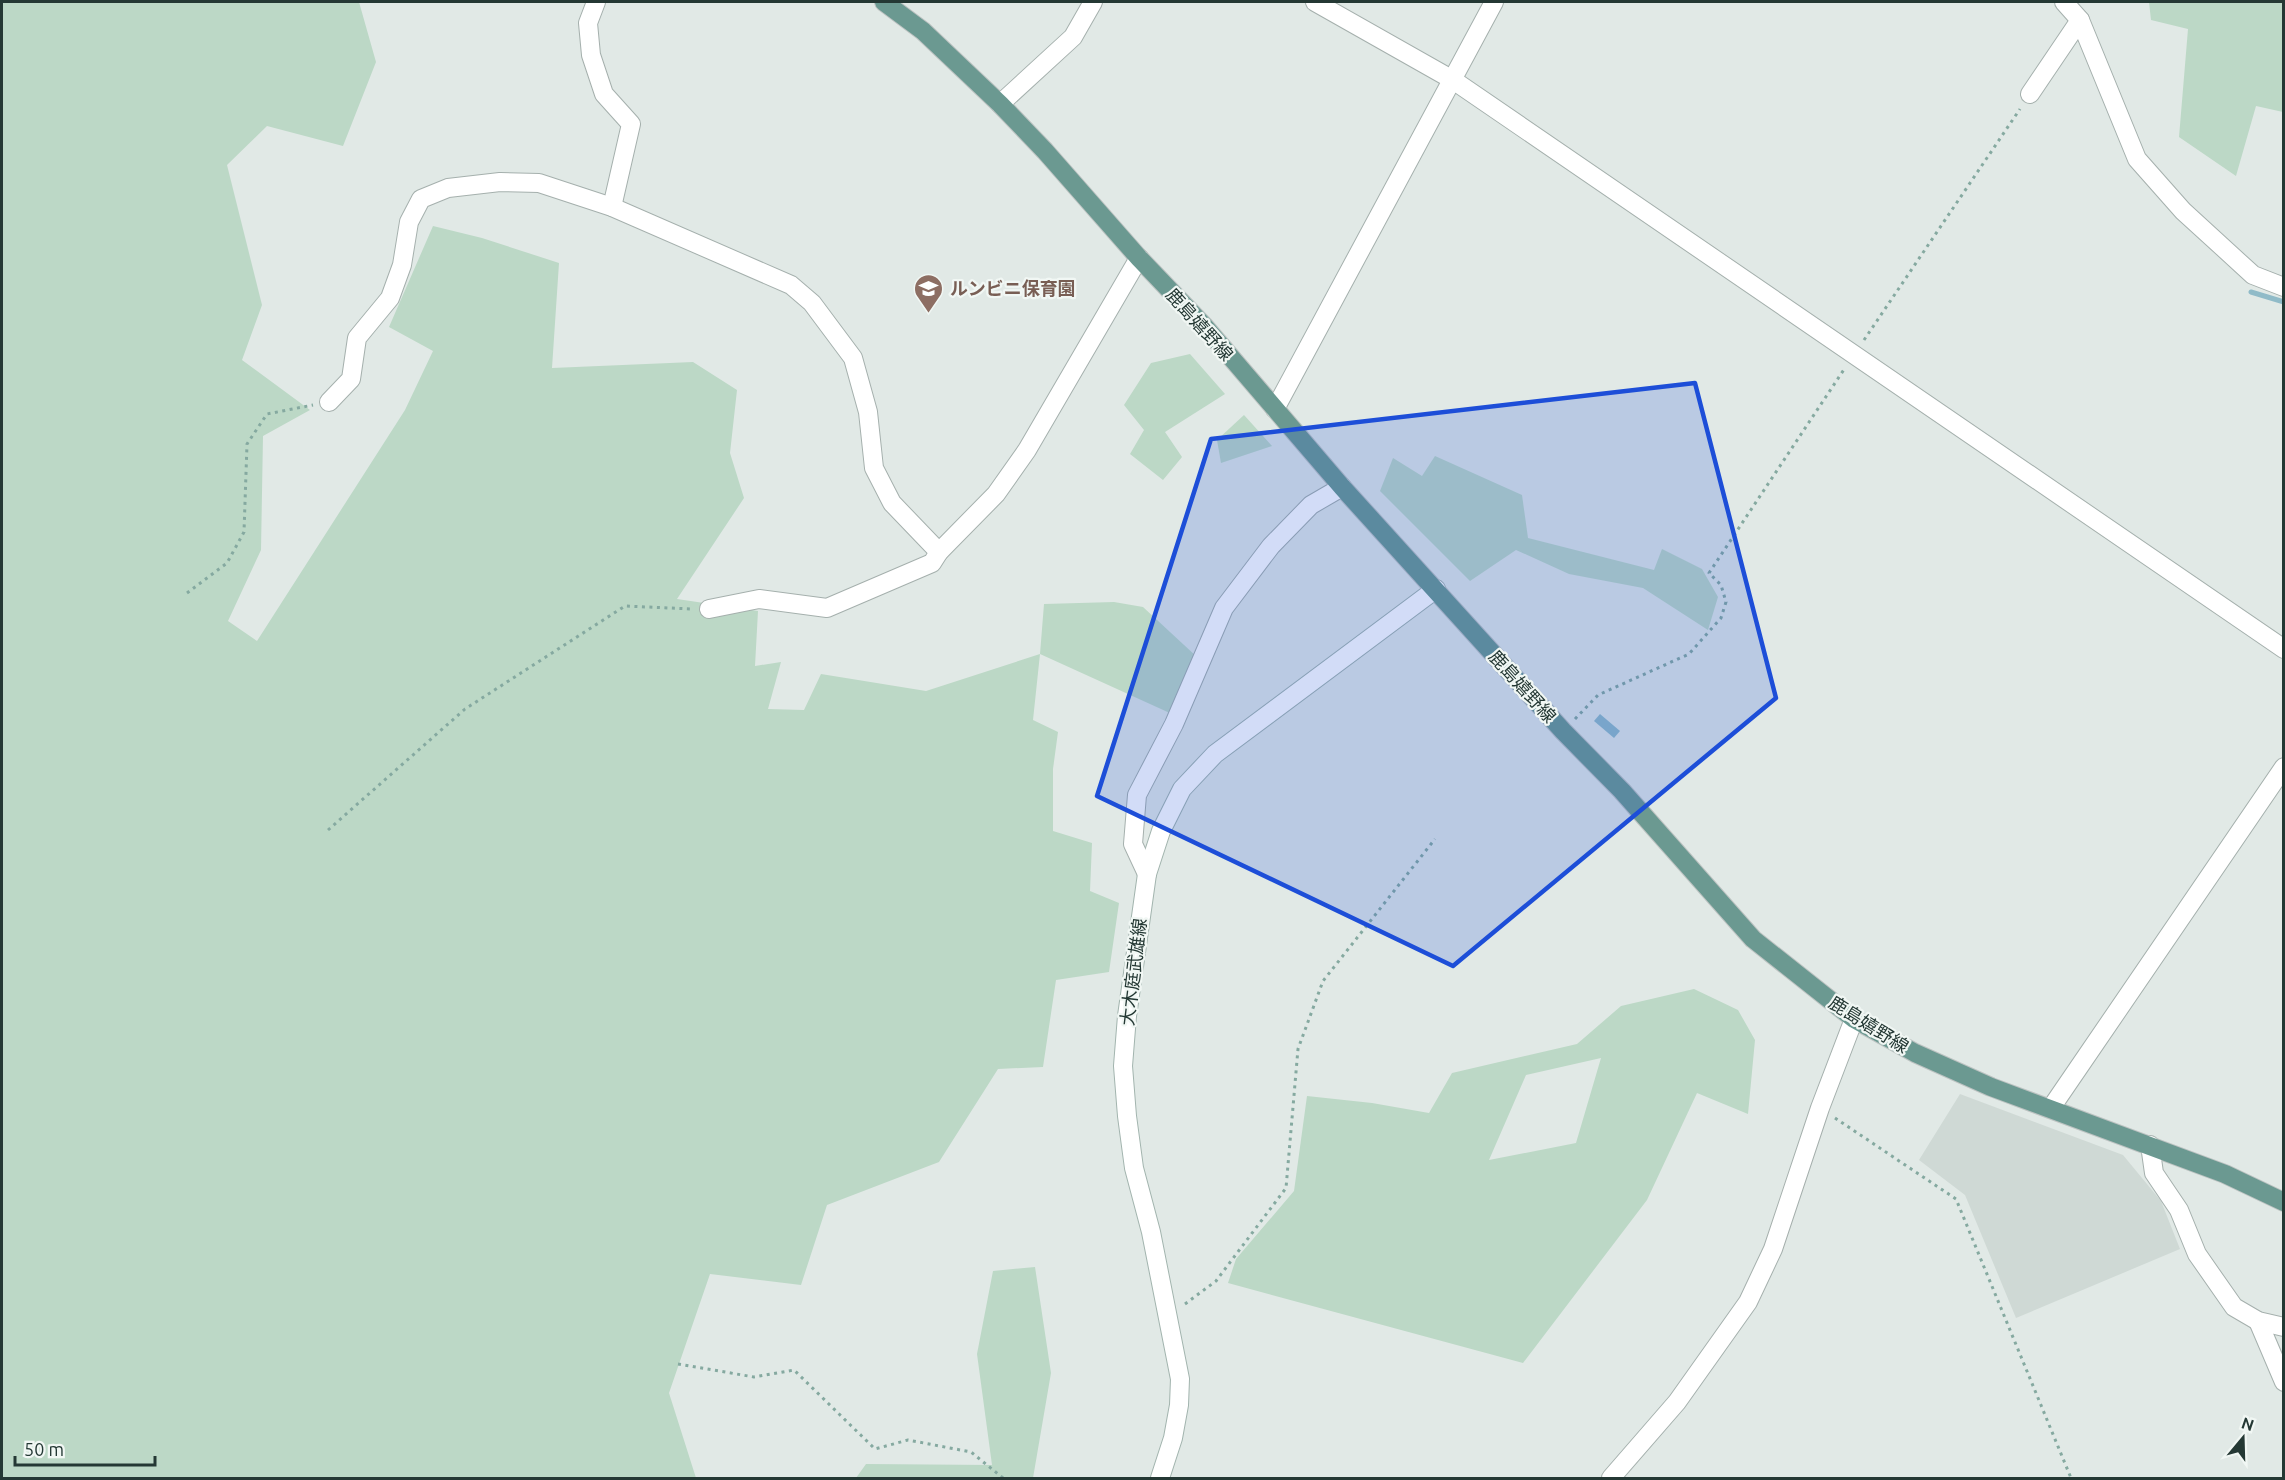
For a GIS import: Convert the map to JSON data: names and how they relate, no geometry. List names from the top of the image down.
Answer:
{
  "streets": {
    "main road": ["鹿島嬉野線"],
    "street": ["大木庭武雄線"]
  },
  "crossings": [
    ["鹿島嬉野線", "大木庭武雄線"]
  ],
  "places": {
    "school or university": ["ルンビニ保育園"]
  },
  "scale_bar": "50 m",
  "north": "top"
}
